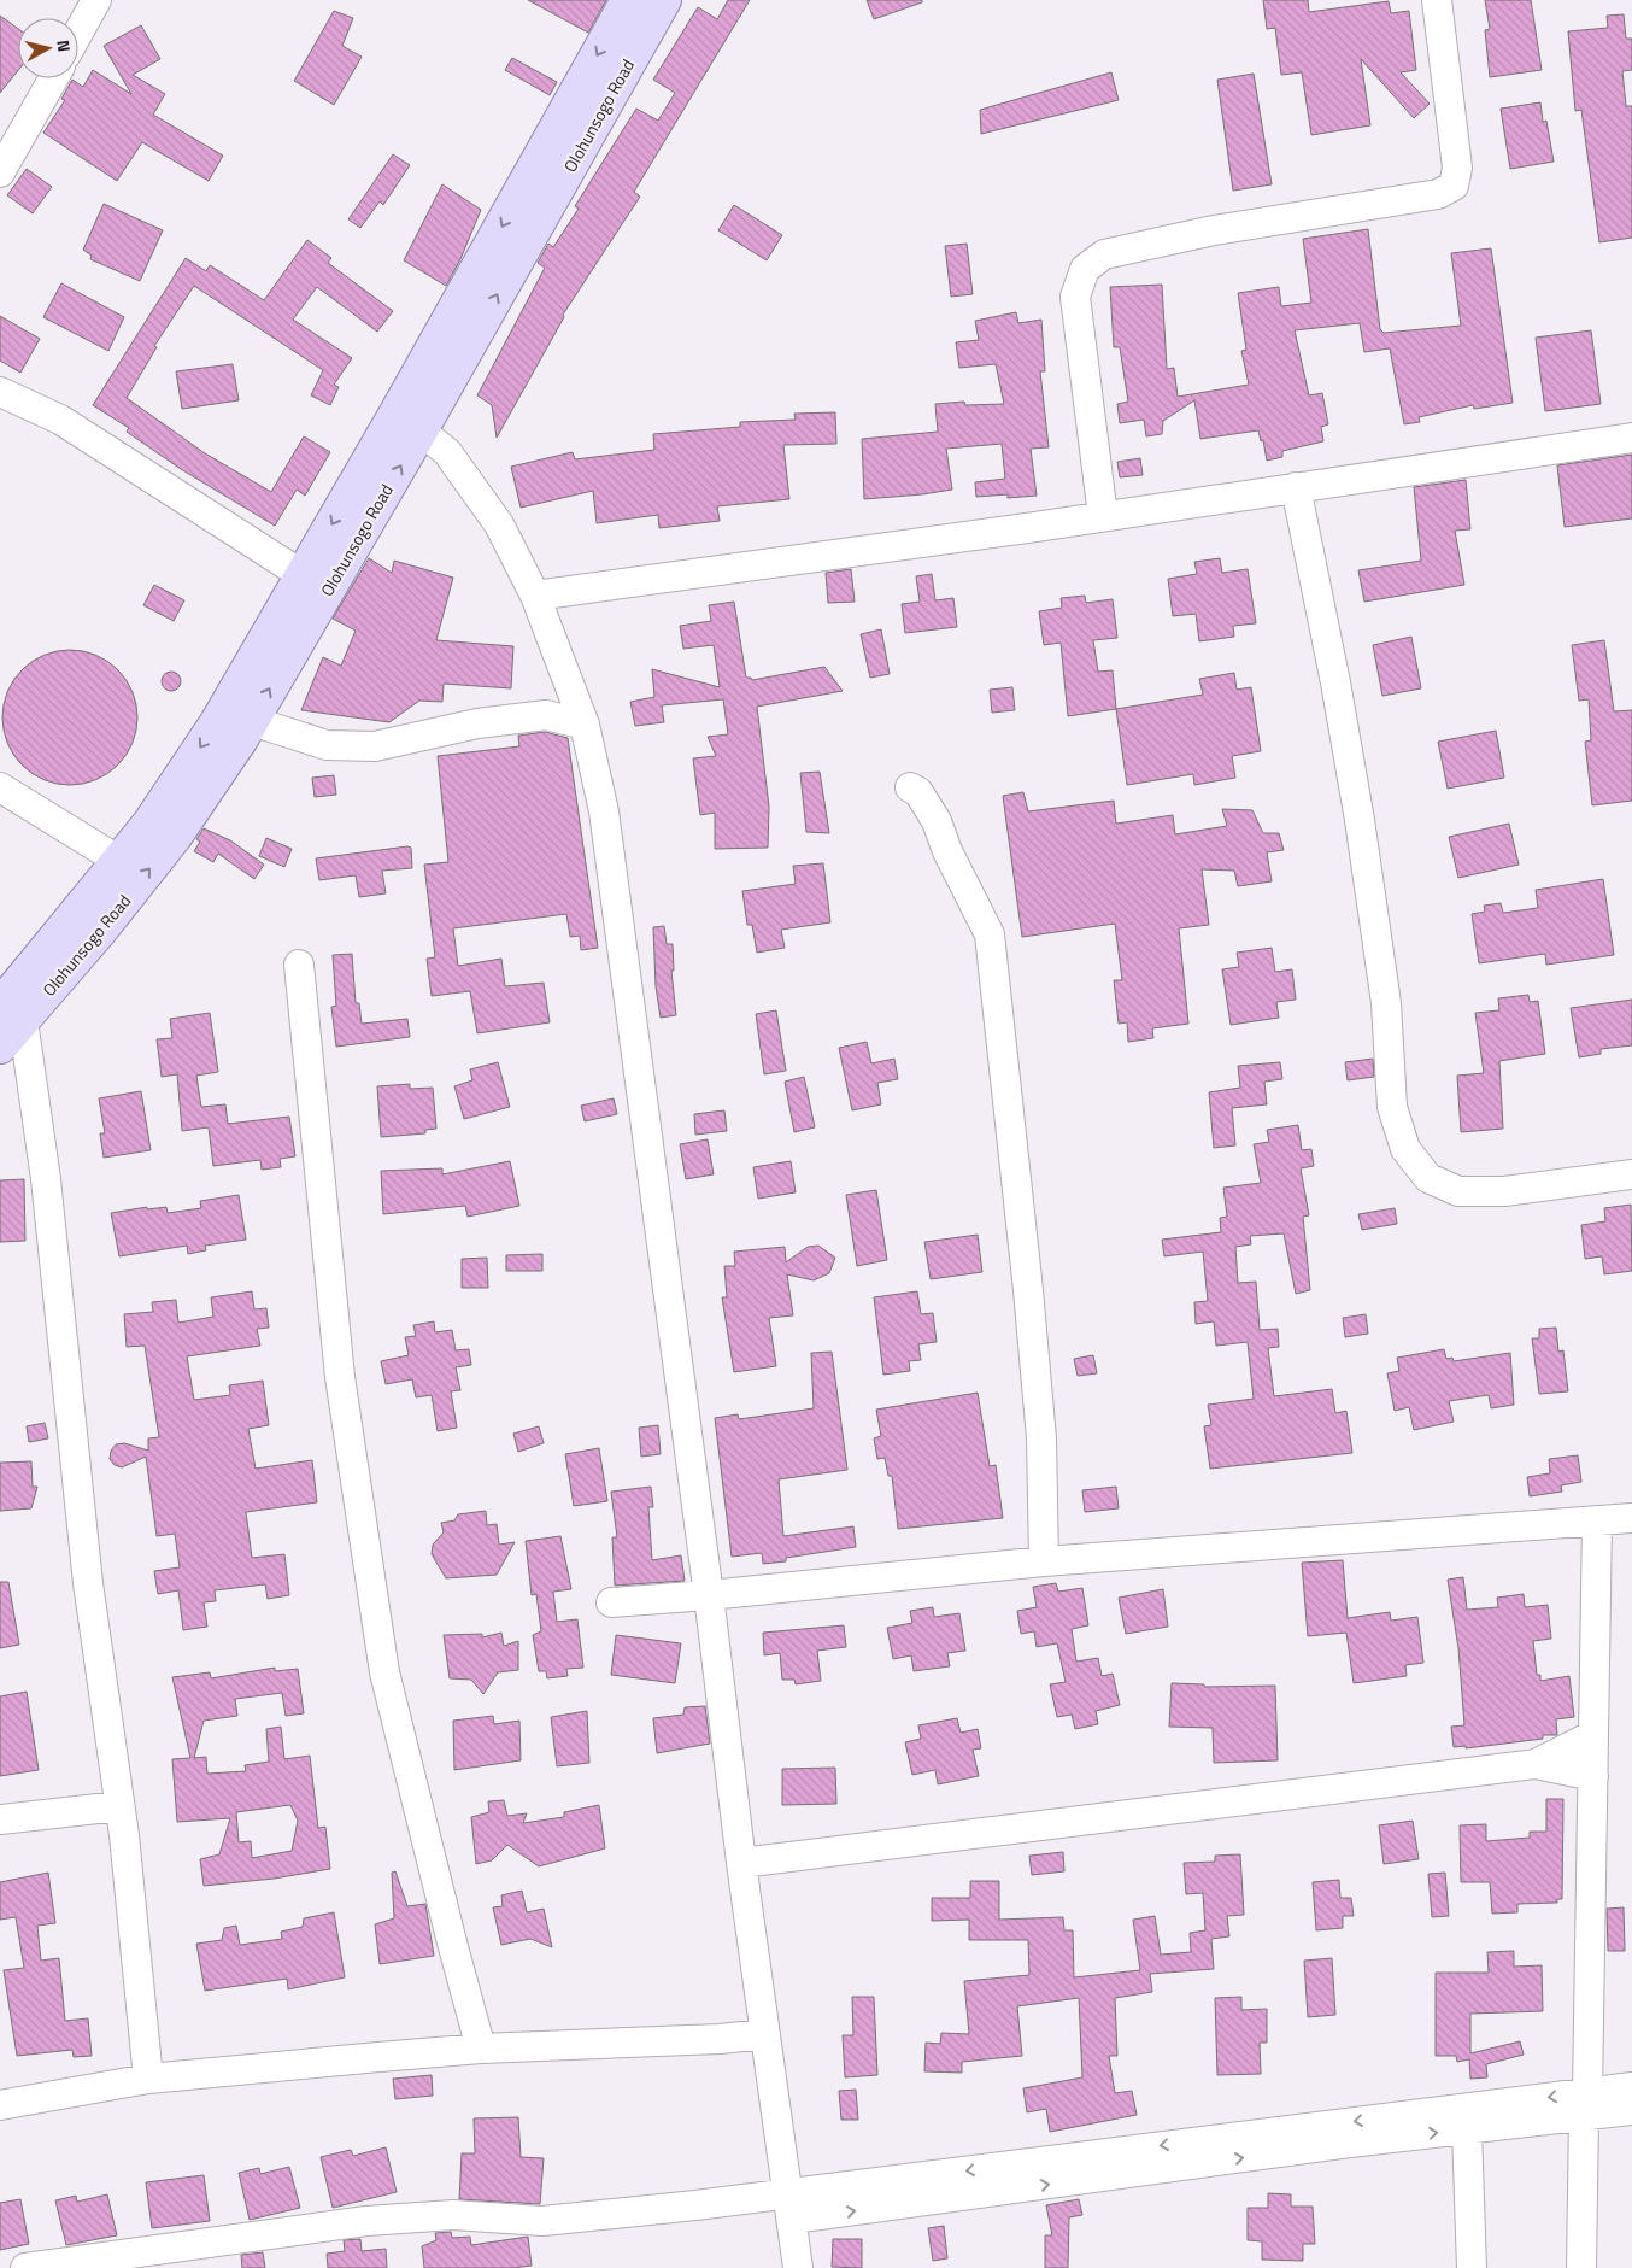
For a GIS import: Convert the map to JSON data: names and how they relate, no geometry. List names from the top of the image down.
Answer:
{
  "streets": {
    "main road": ["Olohunsogo Road"]
  },
  "north": "right"
}
